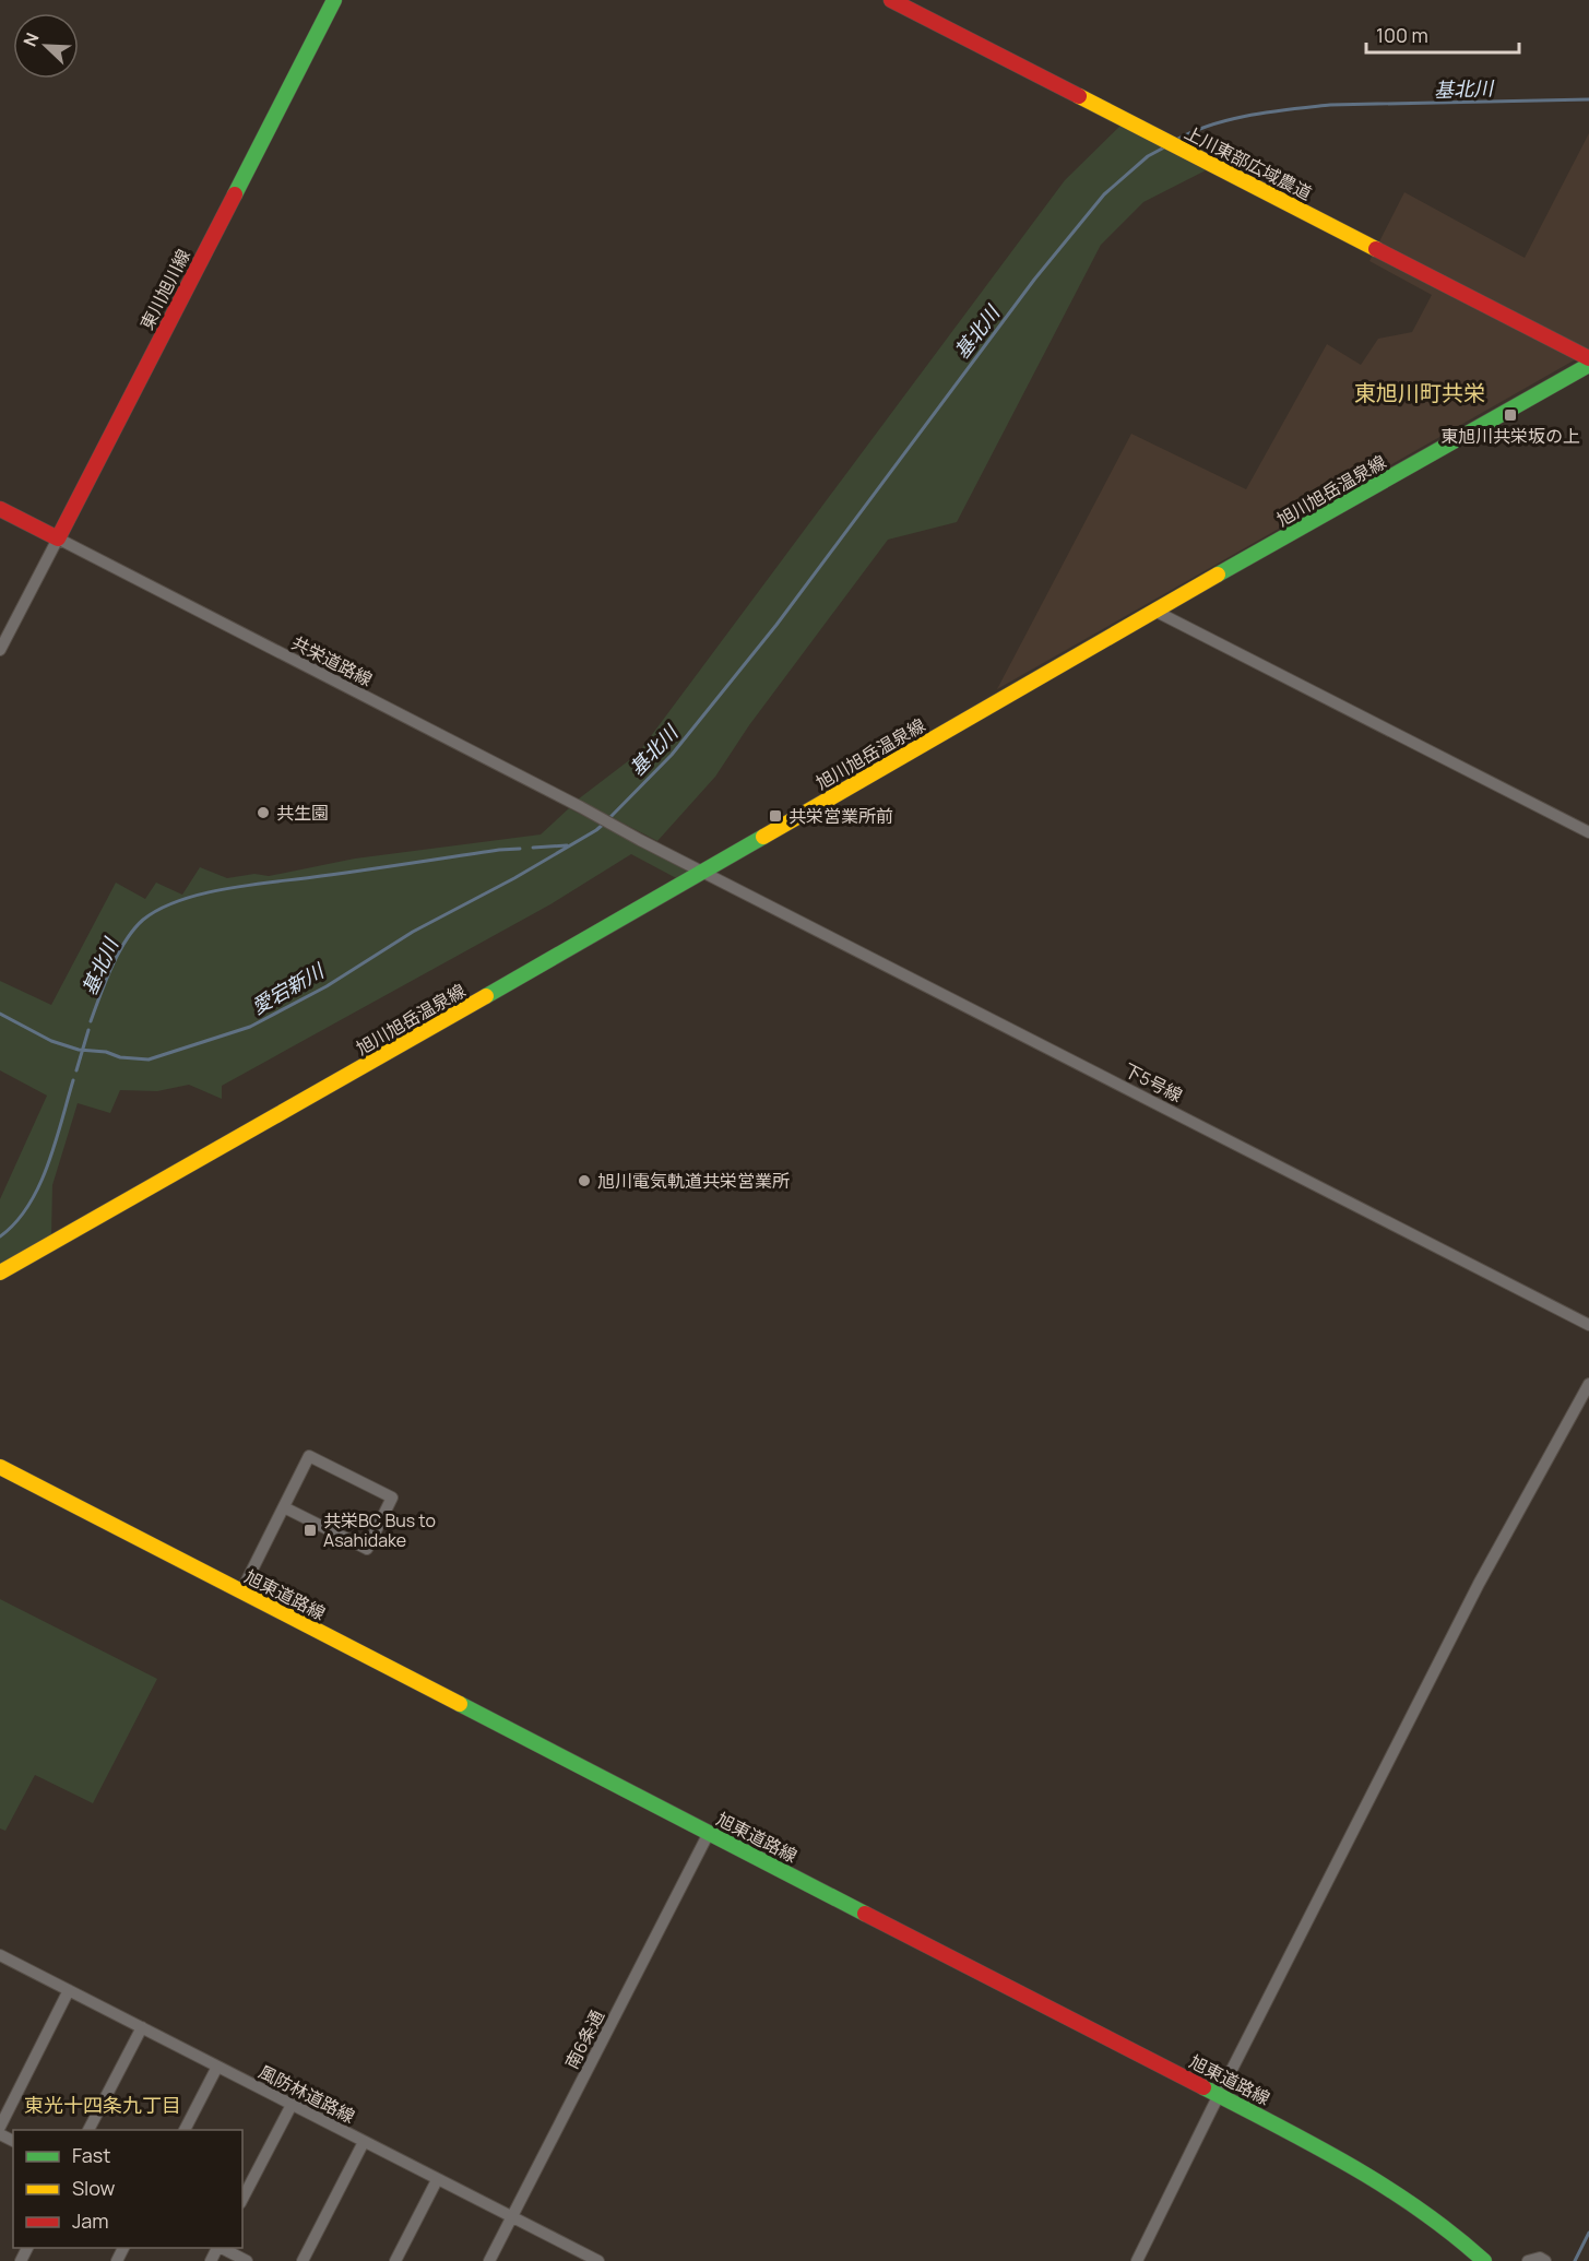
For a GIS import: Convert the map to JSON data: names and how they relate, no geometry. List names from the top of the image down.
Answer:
{
  "streets": {
    "main road": [
      "上川東部広域農道",
      "東川旭川線",
      "旭川旭岳温泉線",
      "旭東道路線"
    ],
    "street": [
      "共栄道路線",
      "下5号線",
      "南6条通",
      "風防林道路線"
    ]
  },
  "crossings": [
    ["東川旭川線", "共栄道路線"],
    ["旭川旭岳温泉線", "共栄道路線"],
    ["旭川旭岳温泉線", "下5号線"],
    ["共栄道路線", "下5号線"],
    ["旭東道路線", "南6条通"],
    ["南6条通", "風防林道路線"]
  ],
  "districts": ["東旭川町共栄", "東光十四条九丁目"],
  "water": ["基北川", "愛宕新川"],
  "places": {
    "transit": ["東旭川共栄坂の上", "共栄営業所前", "共栄BC Bus to Asahidake"],
    "other": ["共生園", "旭川電気軌道共栄営業所"]
  },
  "legend": ["Fast", "Slow", "Jam"],
  "scale_bar": "100 m",
  "north": "top left"
}
